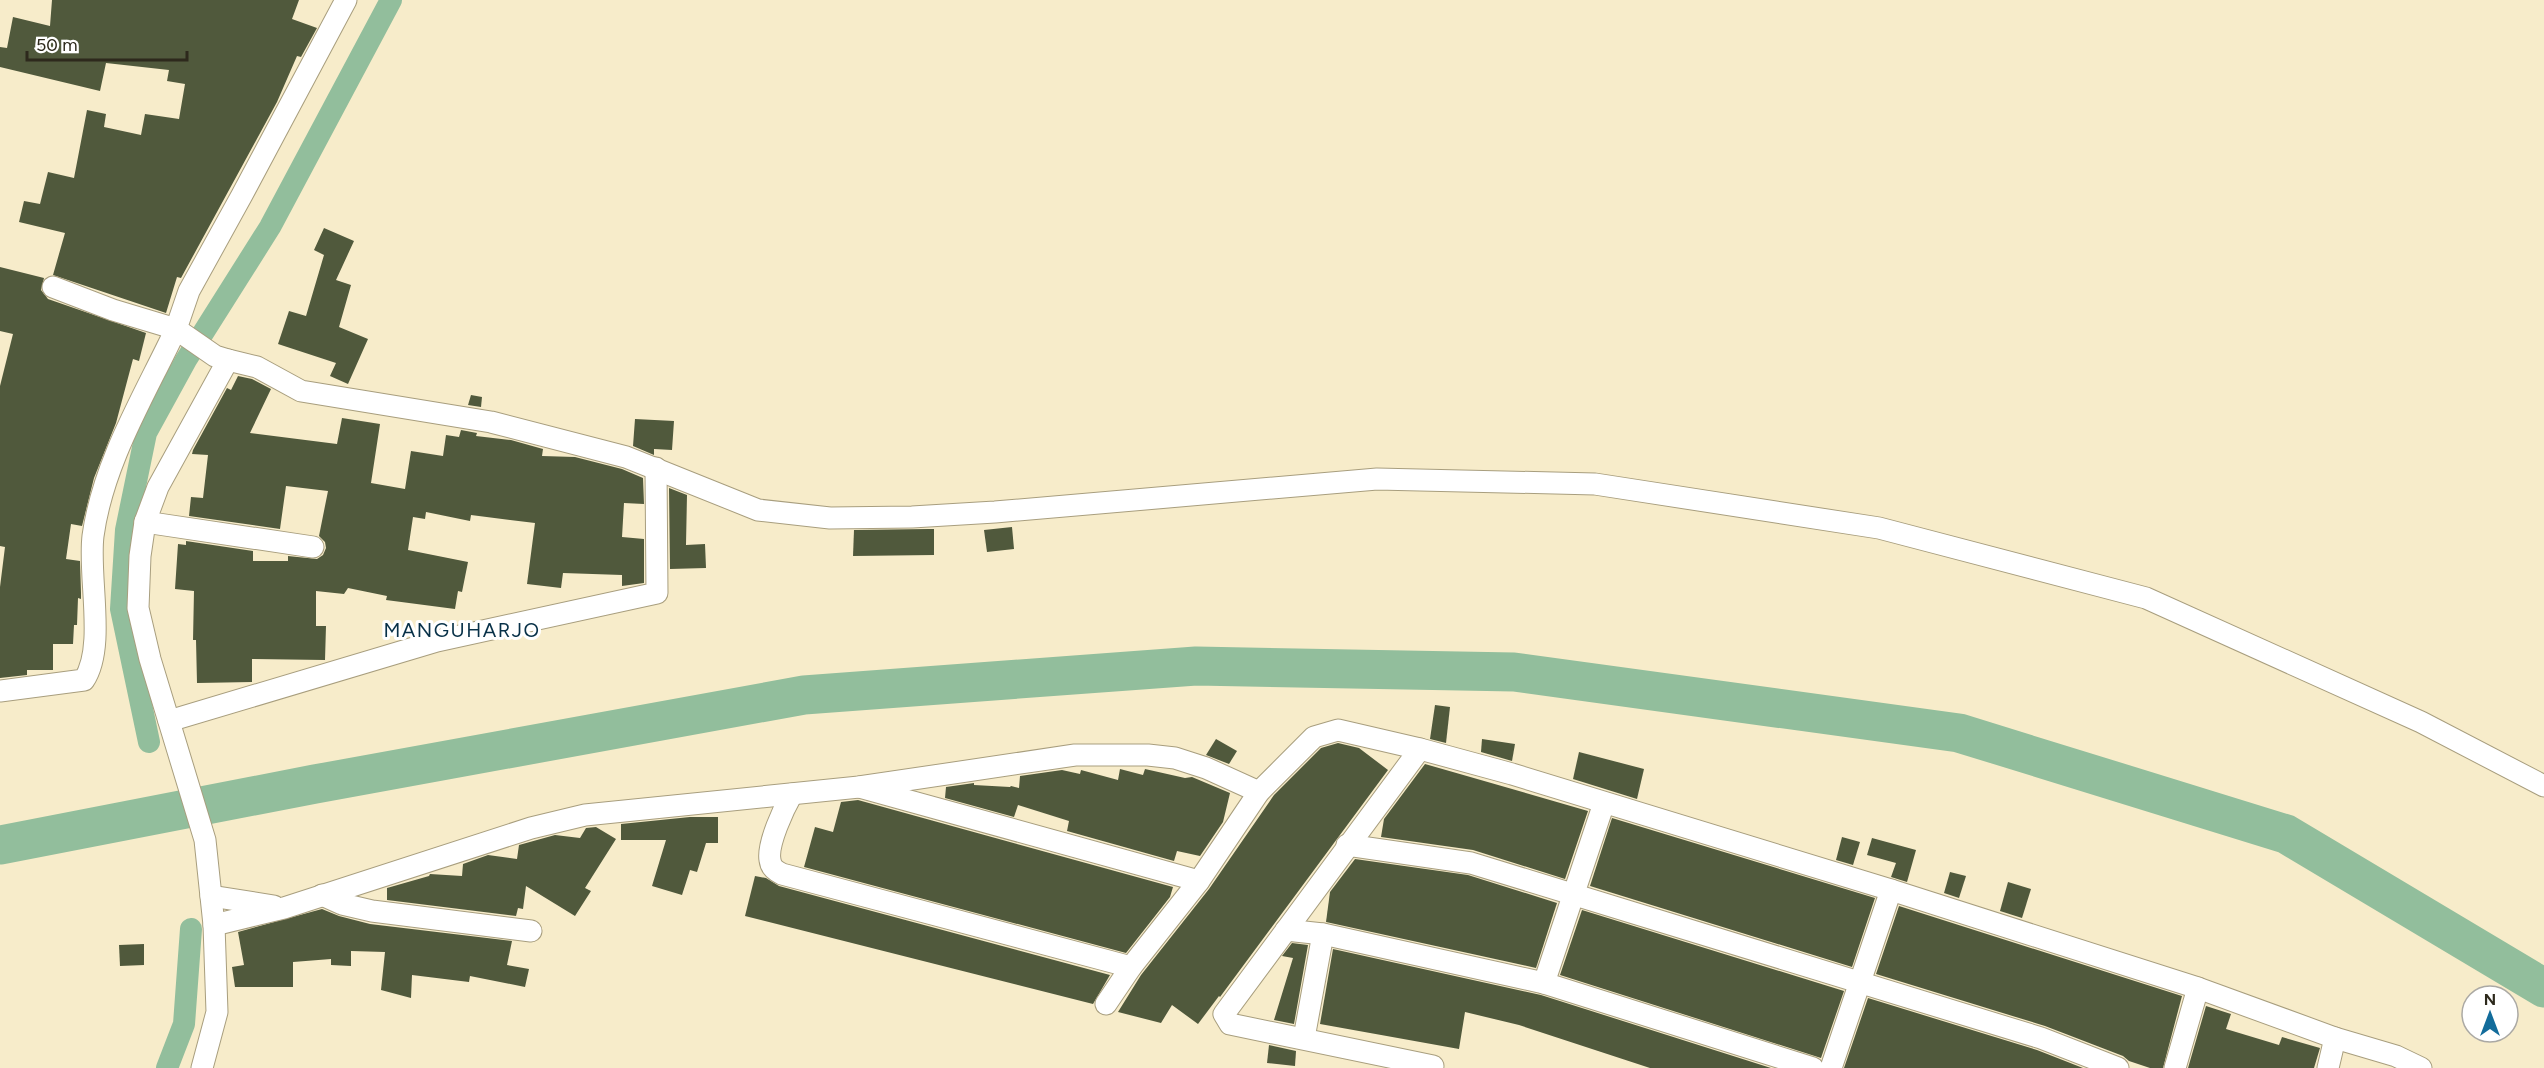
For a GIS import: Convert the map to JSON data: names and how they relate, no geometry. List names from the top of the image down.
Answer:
{
  "districts": ["MANGUHARJO"],
  "scale_bar": "50 m",
  "north": "top"
}
